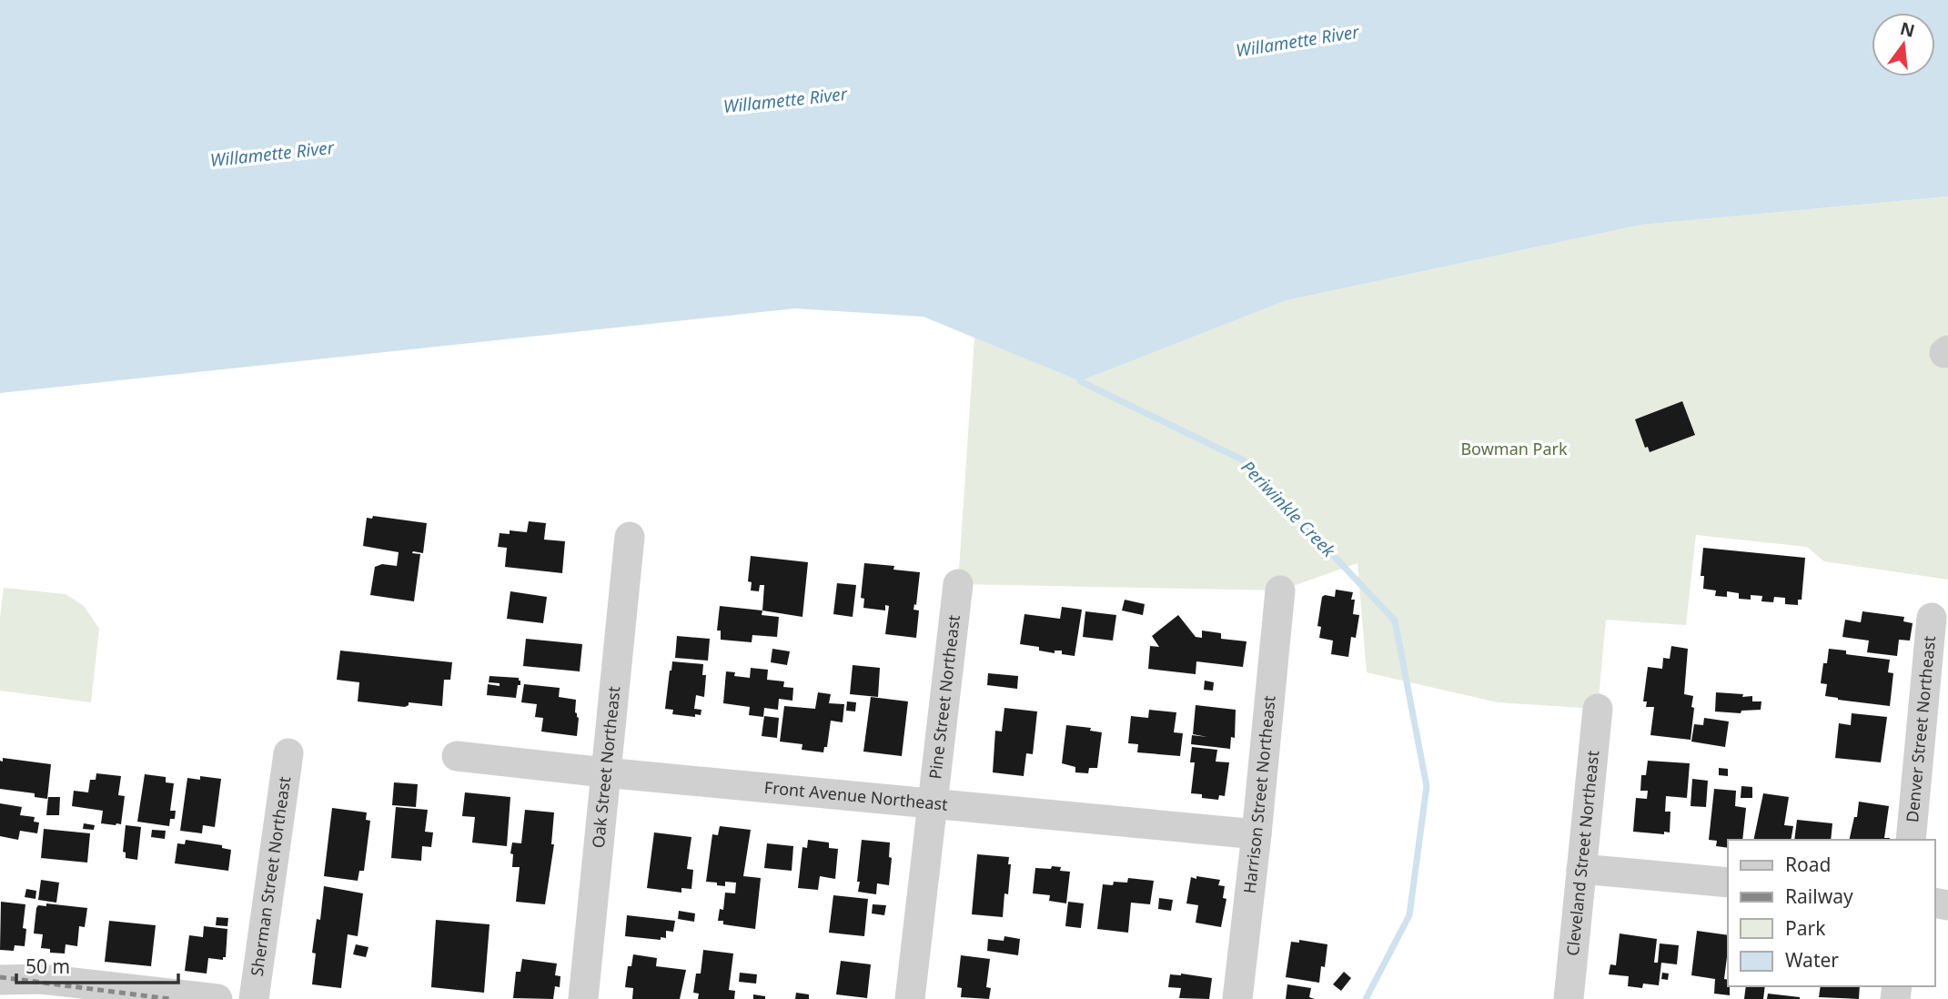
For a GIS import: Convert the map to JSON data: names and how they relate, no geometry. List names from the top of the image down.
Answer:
{
  "streets": {
    "street": [
      "Pine Street Northeast",
      "Denver Street Northeast",
      "Oak Street Northeast",
      "Harrison Street Northeast",
      "Front Avenue Northeast",
      "Cleveland Street Northeast",
      "Sherman Street Northeast"
    ]
  },
  "crossings": [
    ["Pine Street Northeast", "Front Avenue Northeast"],
    ["Oak Street Northeast", "Front Avenue Northeast"],
    ["Harrison Street Northeast", "Front Avenue Northeast"]
  ],
  "water": ["Willamette River", "Periwinkle Creek"],
  "parks": ["Bowman Park"],
  "legend": [
    "Road",
    "Railway",
    "Park",
    "Water"
  ],
  "scale_bar": "50 m",
  "north": "top"
}
